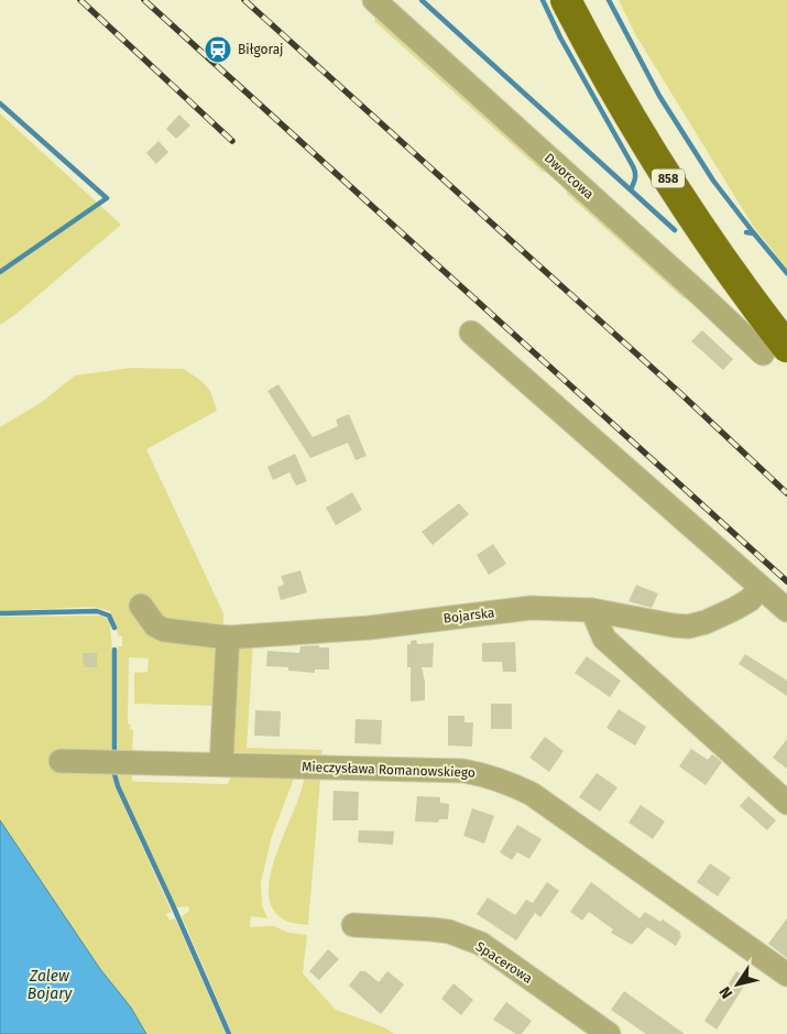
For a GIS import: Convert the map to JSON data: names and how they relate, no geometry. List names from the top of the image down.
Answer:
{
  "streets": {
    "main road": ["858"],
    "street": [
      "Dworcowa",
      "Bojarska",
      "Mieczysława Romanowskiego",
      "Spacerowa"
    ]
  },
  "crossings": [
    ["Dworcowa", "858"]
  ],
  "water": ["Zalew Bojary"],
  "places": {
    "station": ["Biłgoraj"]
  },
  "north": "bottom left"
}
